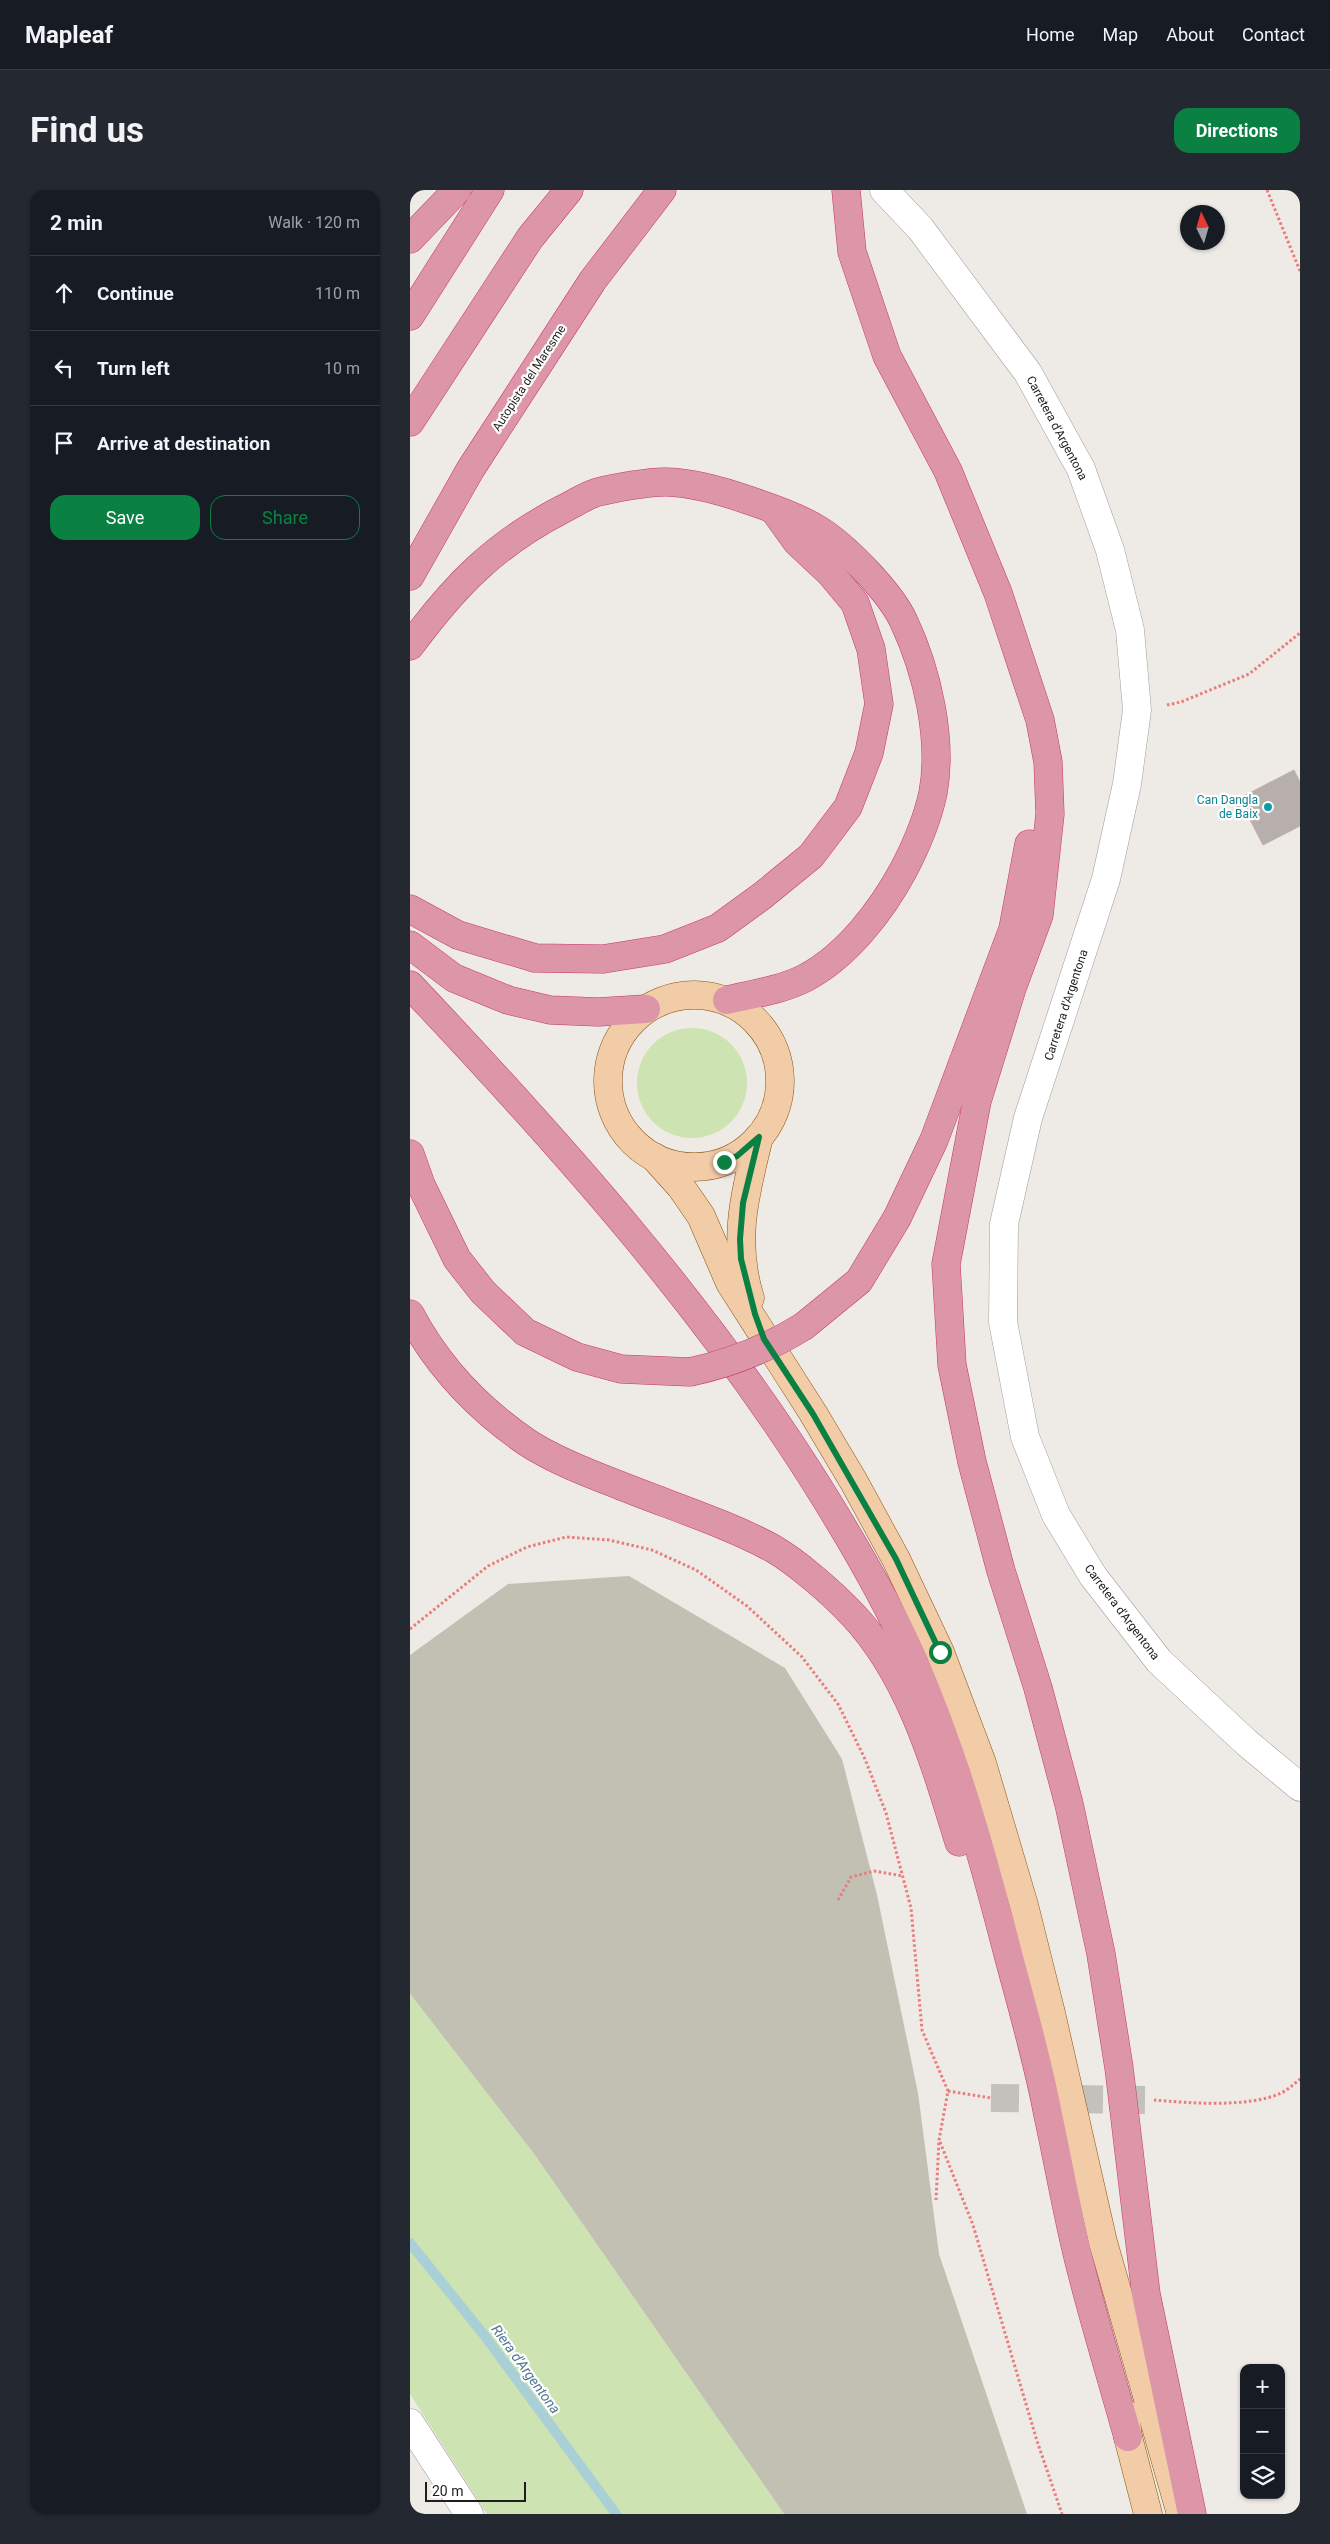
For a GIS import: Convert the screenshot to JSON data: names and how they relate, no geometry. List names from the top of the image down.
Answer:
{
  "streets": {
    "highway": ["Autopista del Maresme"],
    "street": ["Carretera d'Argentona"]
  },
  "water": ["Riera d'Argentona"],
  "places": ["Can Dangla de Baix"],
  "scale_bar": "20 m",
  "north": "top",
  "page": {
    "header": "Mapleaf",
    "nav": [
      "Home",
      "Map",
      "About",
      "Contact"
    ],
    "buttons": [
      "Directions",
      ["Save", "Share"]
    ],
    "title": "Find us",
    "heading": ["2 min", "Walk · 120 m"],
    "list": [
      ["Continue", "110 m"],
      ["Turn left", "10 m"],
      "Arrive at destination"
    ],
    "map_buttons": ["+", "−"],
    "scale": "20 m"
  }
}
